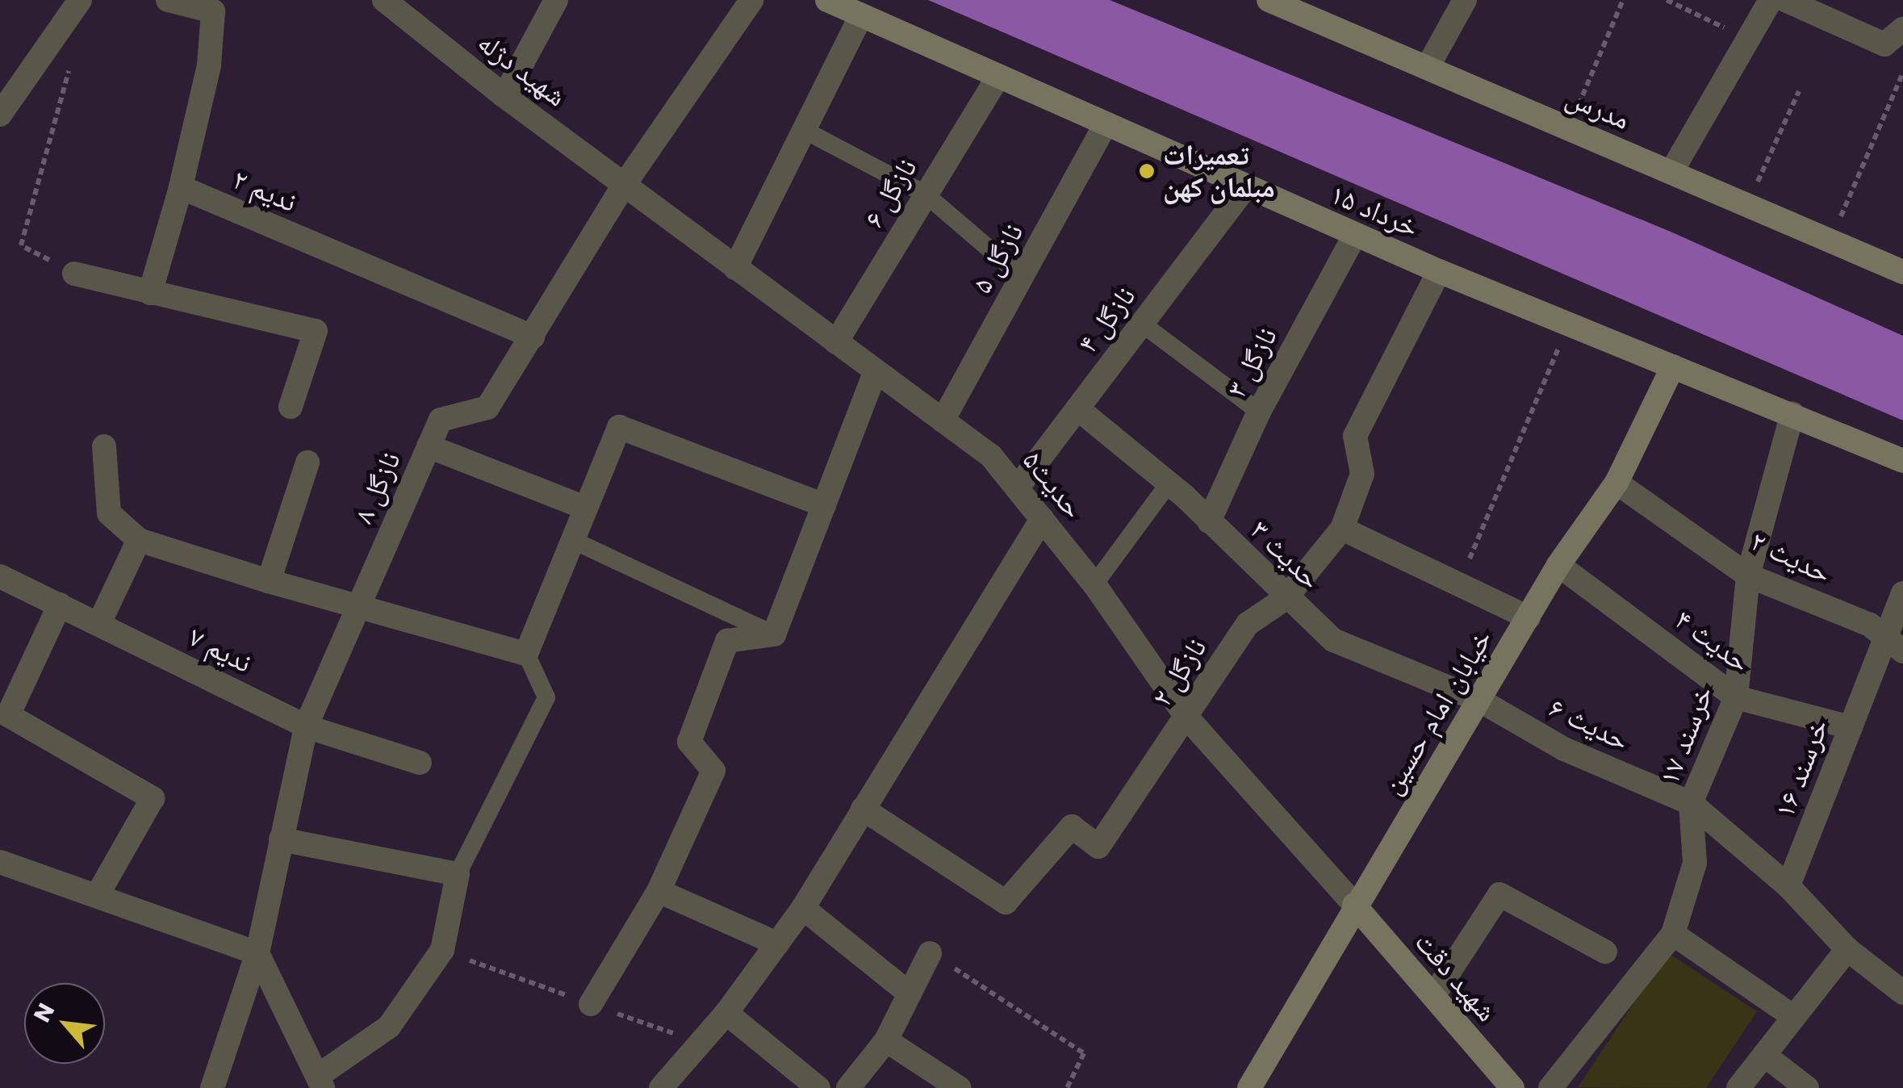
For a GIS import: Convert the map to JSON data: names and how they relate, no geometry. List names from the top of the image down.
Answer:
{
  "streets": {
    "street": [
      "شهید دژله",
      "مدرس",
      "ندیم ۲",
      "نازگل ۶",
      "۱۵ خرداد",
      "نازگل ۵",
      "نازگل ۴",
      "نازگل ۳",
      "حدیث۵",
      "نازگل ۸",
      "حدیث ۳",
      "حدیث ۲",
      "حدیث ۴",
      "ندیم ۷",
      "نازگل ۲",
      "خیابان امام حسین",
      "حدیث ۶",
      "خرسند ۱۷",
      "خرسند ۱۶",
      "شهید دقت"
    ]
  },
  "crossings": [
    ["شهید دژله", "حدیث۵"],
    ["شهید دژله", "نازگل ۸"],
    ["ندیم ۲", "نازگل ۸"],
    ["نازگل ۶", "۱۵ خرداد"],
    ["نازگل ۶", "حدیث۵"],
    ["۱۵ خرداد", "نازگل ۵"],
    ["۱۵ خرداد", "نازگل ۴"],
    ["۱۵ خرداد", "نازگل ۳"],
    ["۱۵ خرداد", "نازگل ۲"],
    ["۱۵ خرداد", "خیابان امام حسین"],
    ["۱۵ خرداد", "خرسند ۱۷"],
    ["نازگل ۵", "حدیث۵"],
    ["نازگل ۴", "حدیث۵"],
    ["نازگل ۴", "حدیث ۳"],
    ["نازگل ۳", "حدیث ۳"],
    ["حدیث۵", "نازگل ۸"],
    ["حدیث۵", "نازگل ۲"],
    ["حدیث۵", "خیابان امام حسین"],
    ["حدیث۵", "شهید دقت"],
    ["نازگل ۸", "ندیم ۷"],
    ["حدیث ۳", "نازگل ۲"],
    ["حدیث ۳", "خیابان امام حسین"],
    ["حدیث ۳", "حدیث ۶"],
    ["حدیث ۲", "خیابان امام حسین"],
    ["حدیث ۲", "خرسند ۱۷"],
    ["حدیث ۲", "خرسند ۱۶"],
    ["حدیث ۴", "خیابان امام حسین"],
    ["حدیث ۴", "خرسند ۱۷"],
    ["حدیث ۴", "خرسند ۱۶"],
    ["خیابان امام حسین", "حدیث ۶"],
    ["خیابان امام حسین", "شهید دقت"],
    ["حدیث ۶", "خرسند ۱۷"],
    ["حدیث ۶", "خرسند ۱۶"]
  ],
  "places": ["تعمیرات مبلمان کهن"],
  "north": "top left"
}
